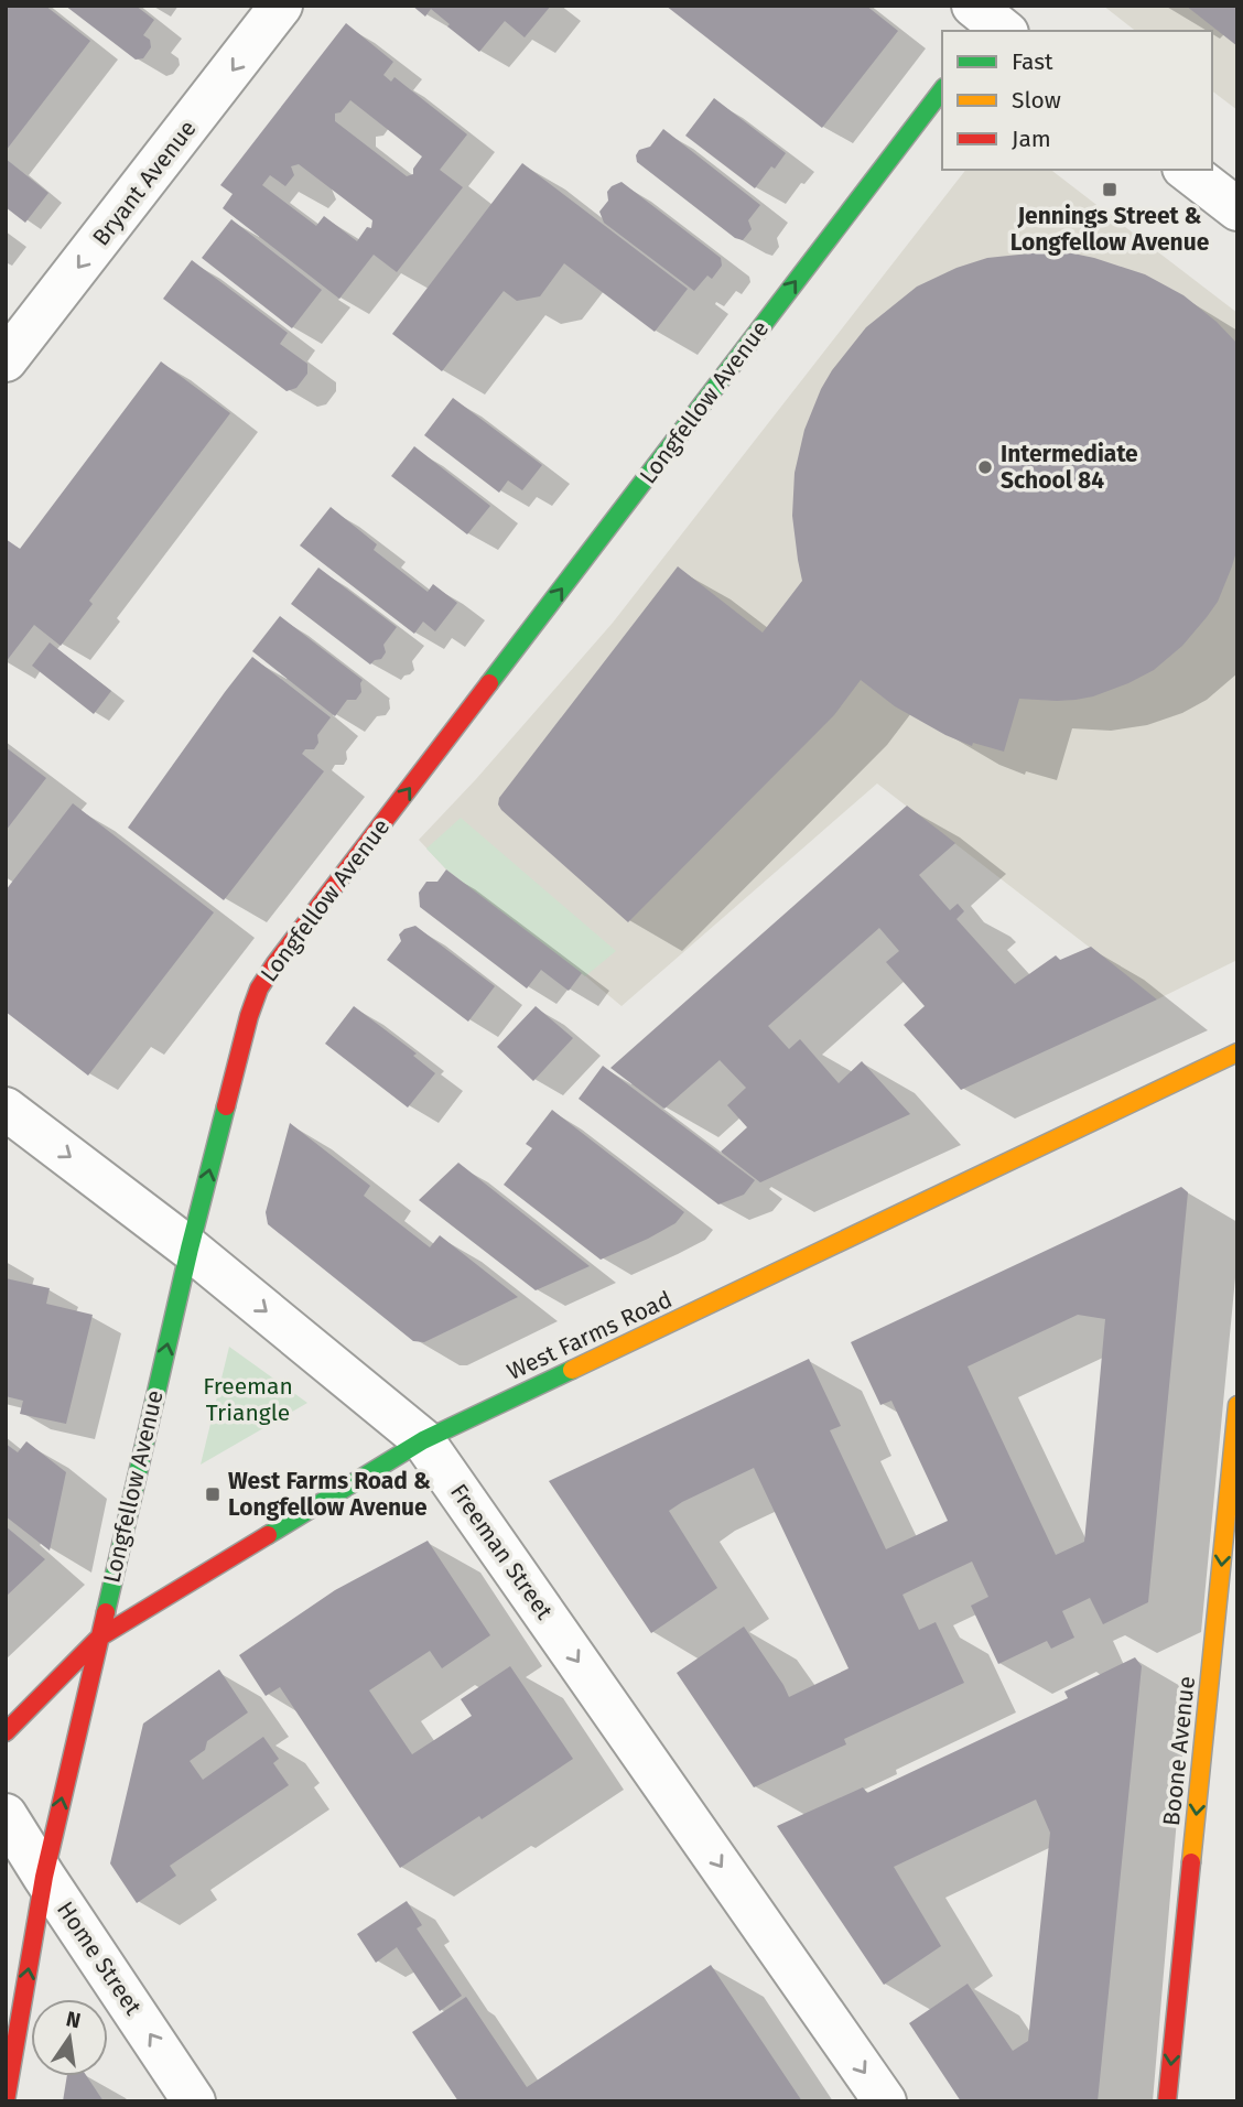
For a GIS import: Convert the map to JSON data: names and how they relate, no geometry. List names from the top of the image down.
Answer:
{
  "streets": {
    "street": [
      "Bryant Avenue",
      "Longfellow Avenue",
      "West Farms Road",
      "Freeman Street",
      "Boone Avenue",
      "Home Street"
    ]
  },
  "crossings": [
    ["Longfellow Avenue", "West Farms Road"],
    ["Longfellow Avenue", "Freeman Street"],
    ["Longfellow Avenue", "Home Street"],
    ["West Farms Road", "Freeman Street"]
  ],
  "one_way": [
    "Bryant Avenue",
    "Longfellow Avenue",
    "Freeman Street",
    "Boone Avenue",
    "Home Street"
  ],
  "parks": ["Freeman Triangle"],
  "places": {
    "transit": ["Jennings Street & Longfellow Avenue", "West Farms Road & Longfellow Avenue"],
    "other": ["Intermediate School 84"]
  },
  "legend": ["Fast", "Slow", "Jam"],
  "north": "top"
}
